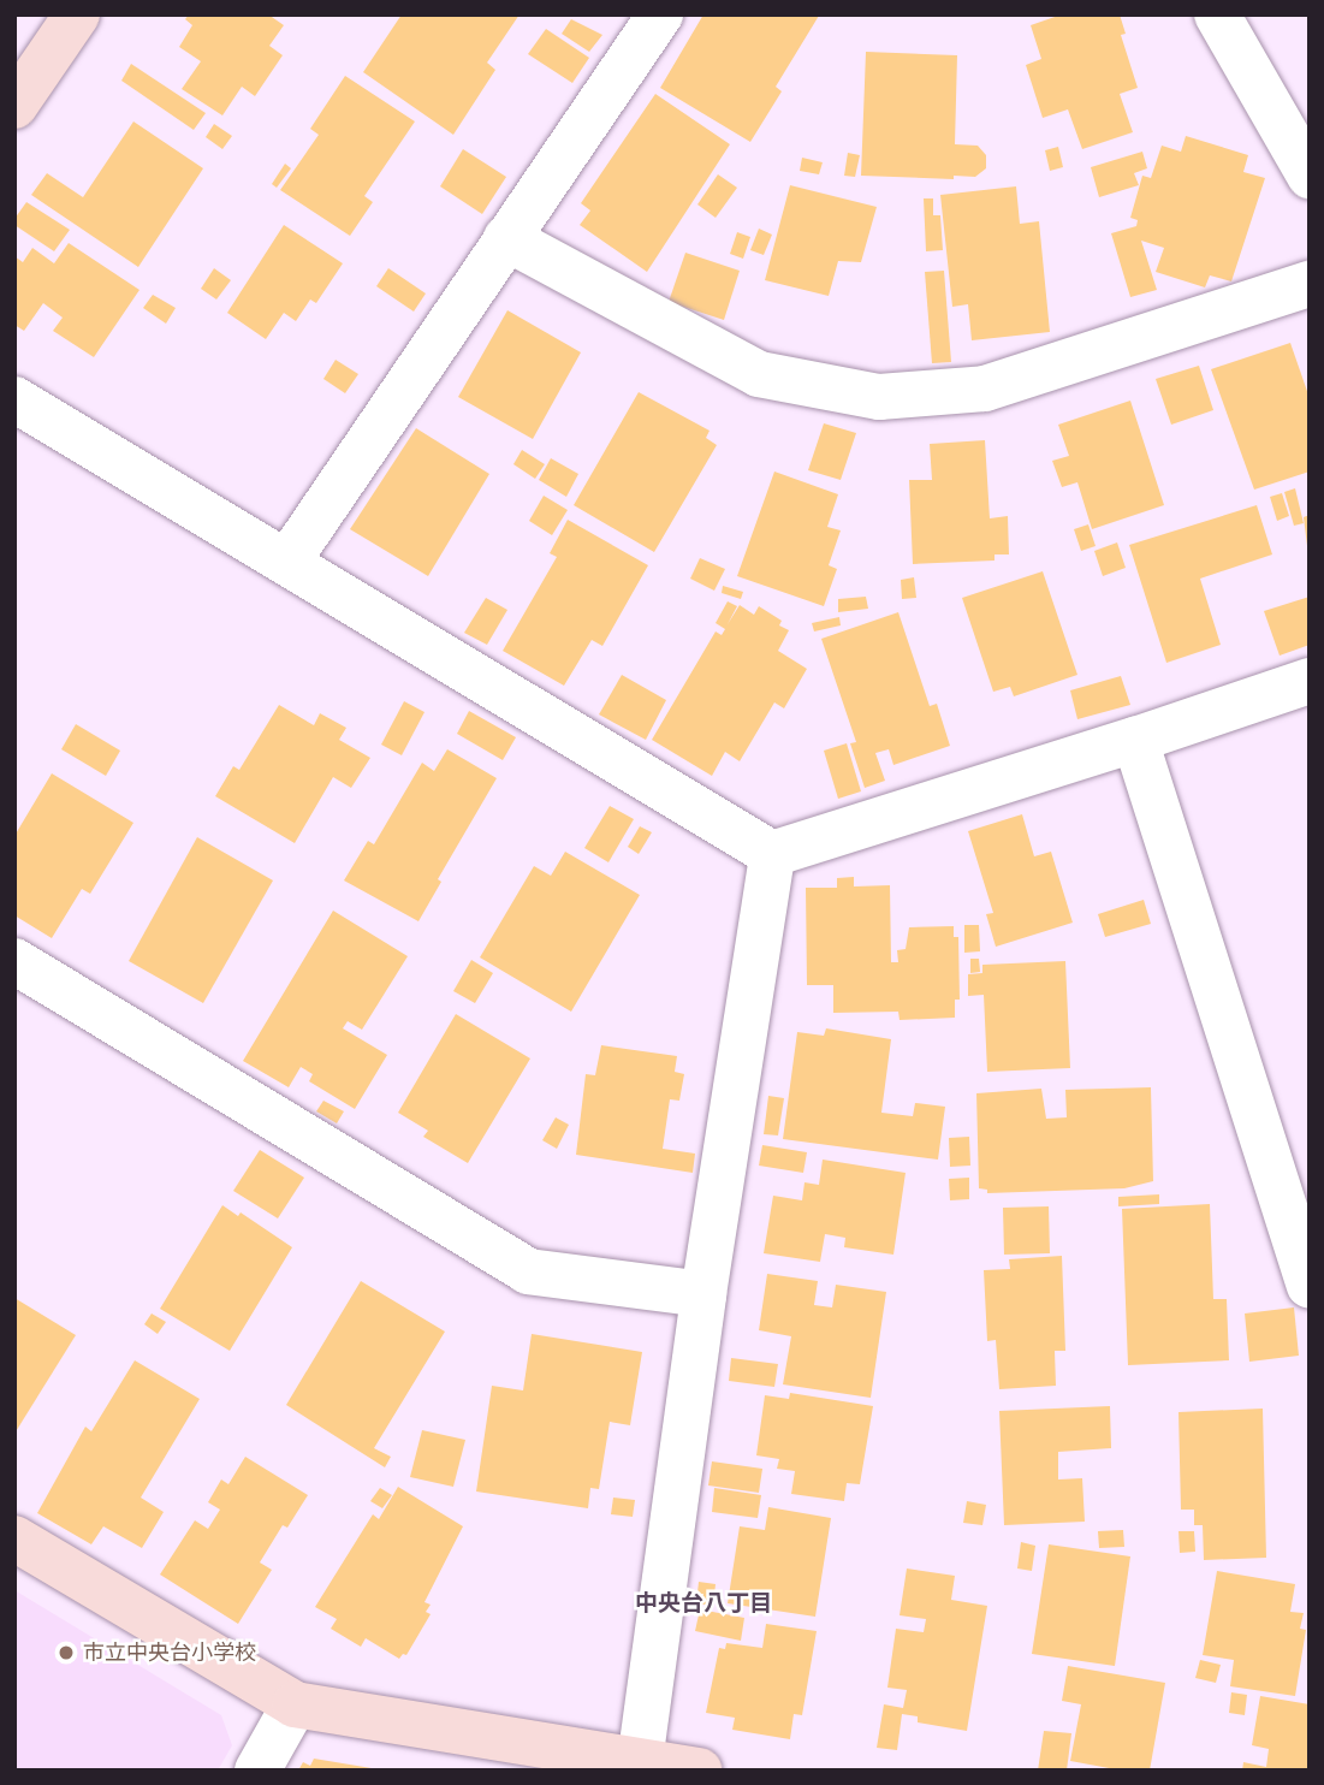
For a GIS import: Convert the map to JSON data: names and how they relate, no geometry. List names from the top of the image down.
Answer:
{
  "districts": ["中央台八丁目"],
  "places": ["市立中央台小学校"]
}
